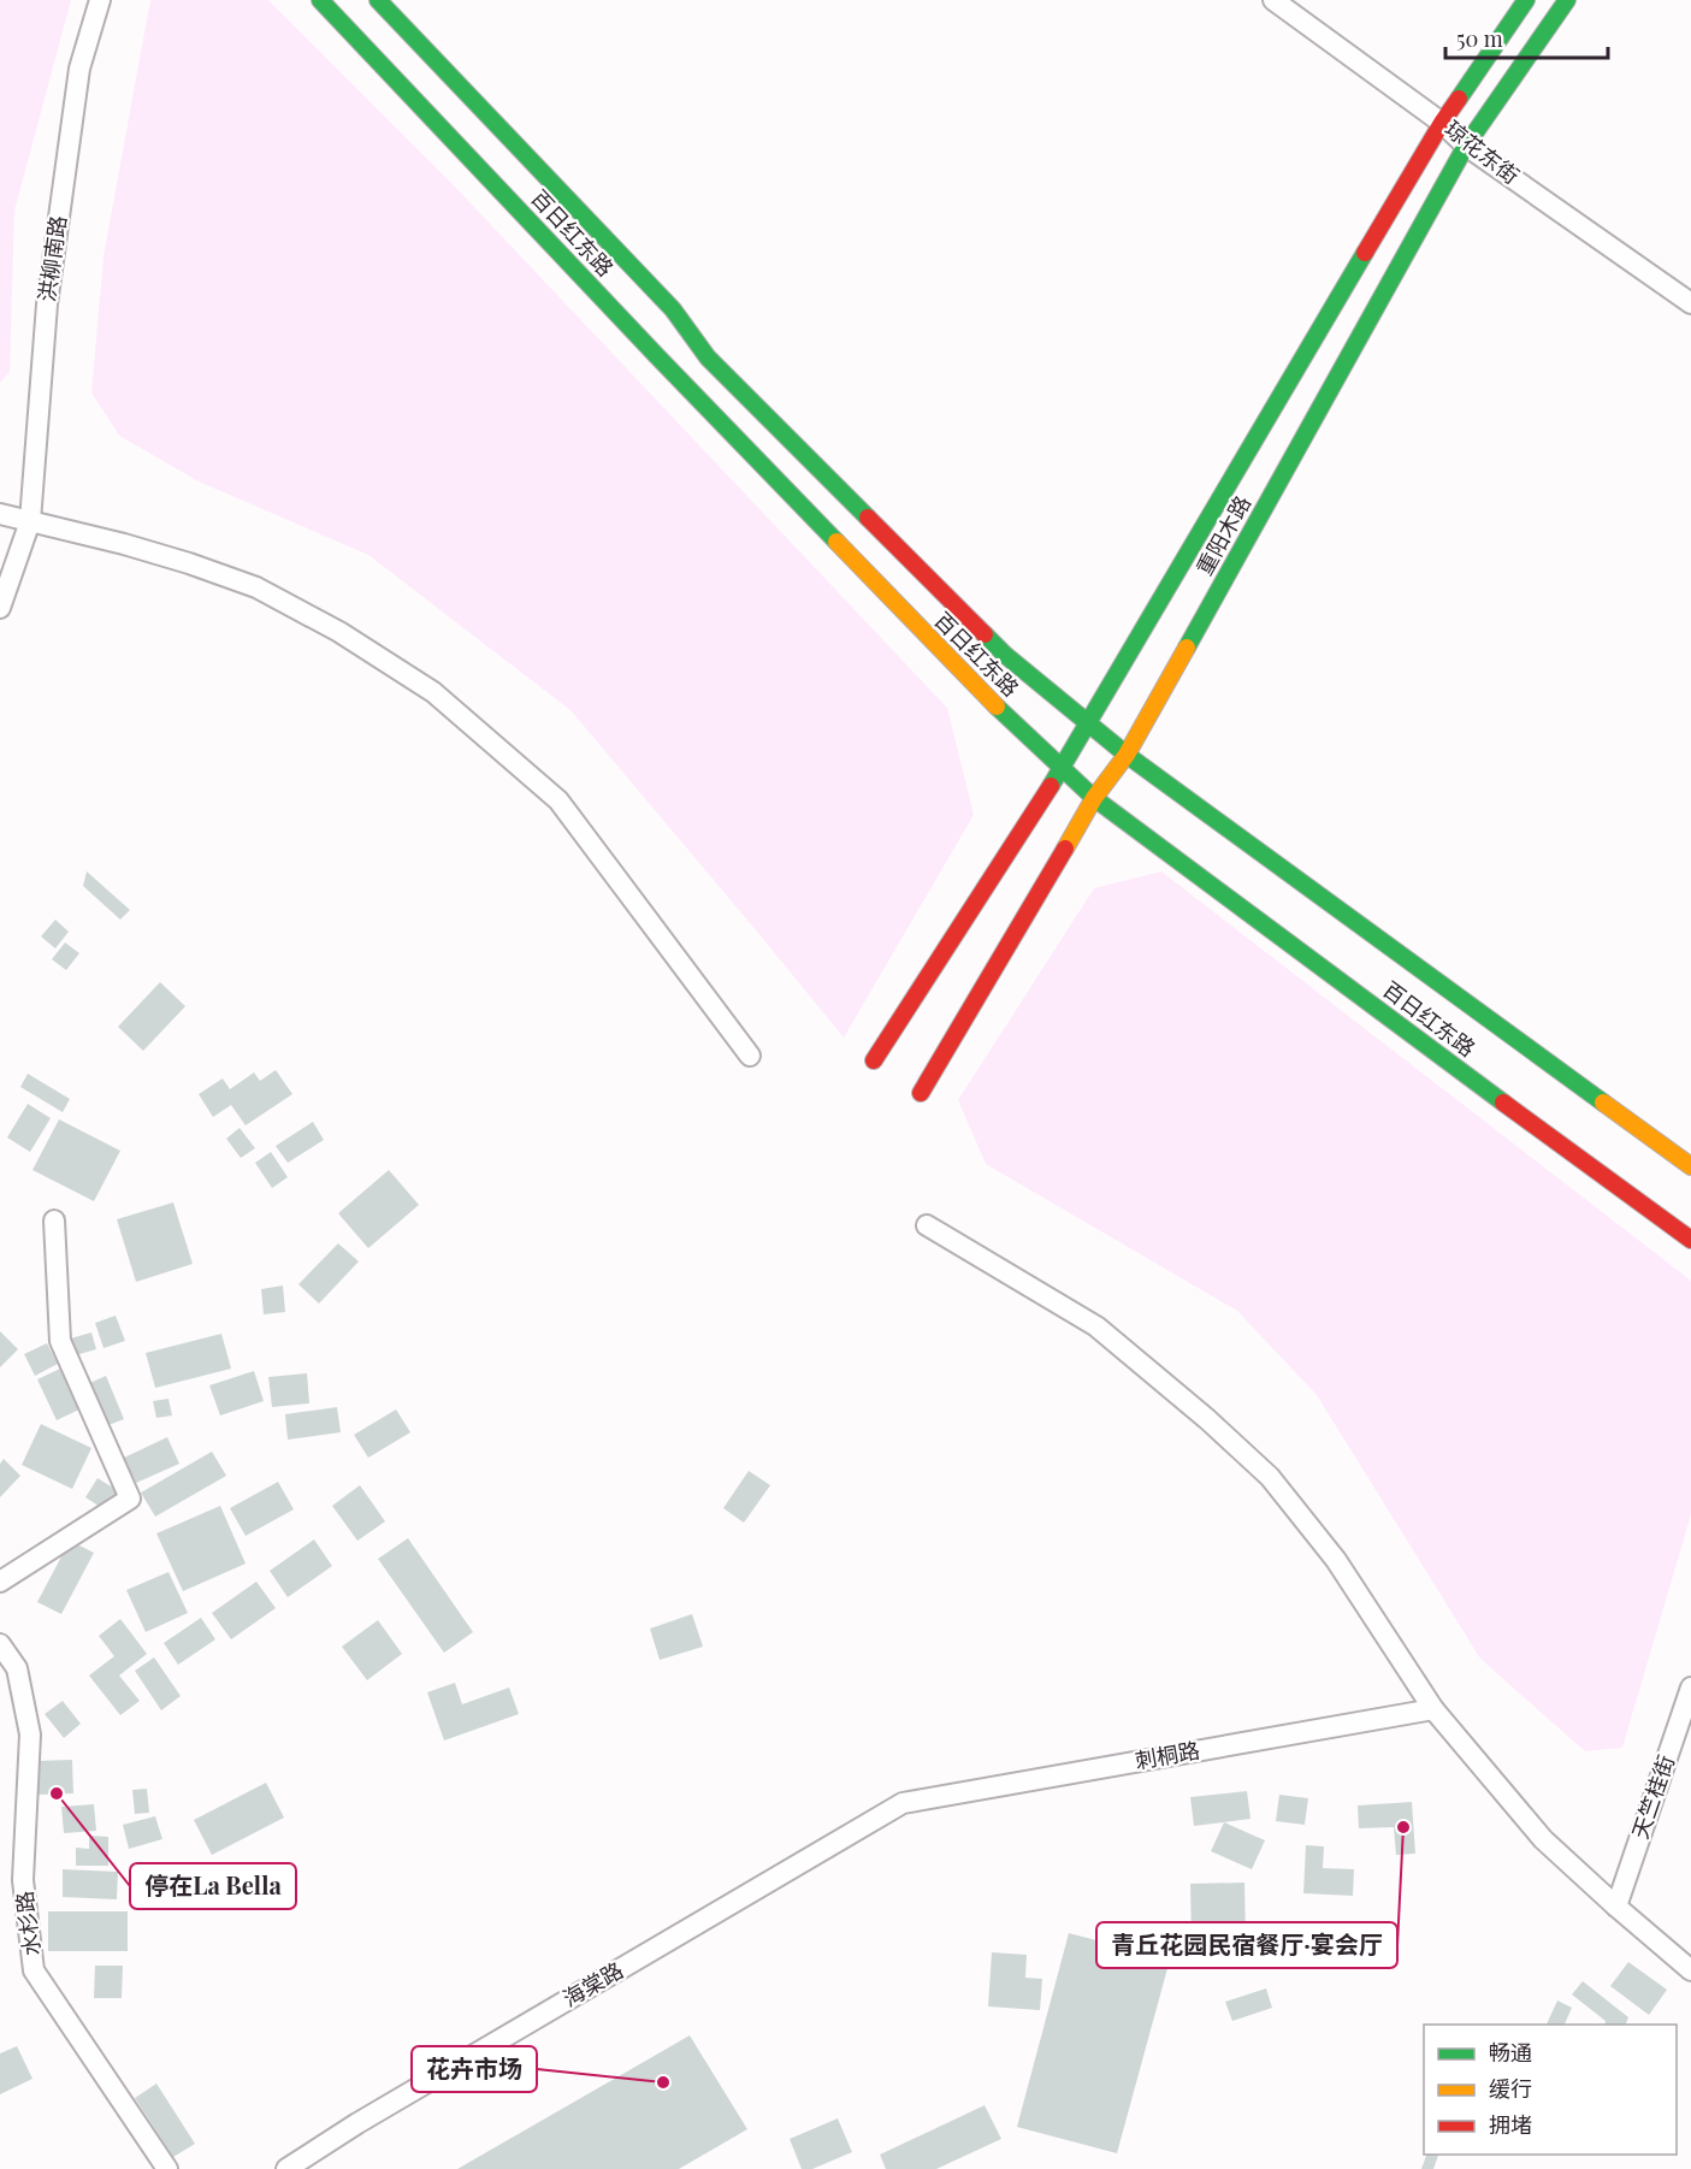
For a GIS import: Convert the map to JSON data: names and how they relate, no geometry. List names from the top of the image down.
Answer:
{
  "streets": {
    "street": [
      "琼花东街",
      "百日红东路",
      "洪柳南路",
      "重阳木路",
      "刺桐路",
      "天竺桂街",
      "水杉路",
      "海棠路"
    ]
  },
  "crossings": [
    ["琼花东街", "重阳木路"],
    ["百日红东路", "重阳木路"],
    ["刺桐路", "海棠路"]
  ],
  "places": ["停在La Bella", "青丘花园民宿餐厅·宴会厅", "花卉市场"],
  "legend": ["畅通", "缓行", "拥堵"],
  "scale_bar": "50 m"
}
